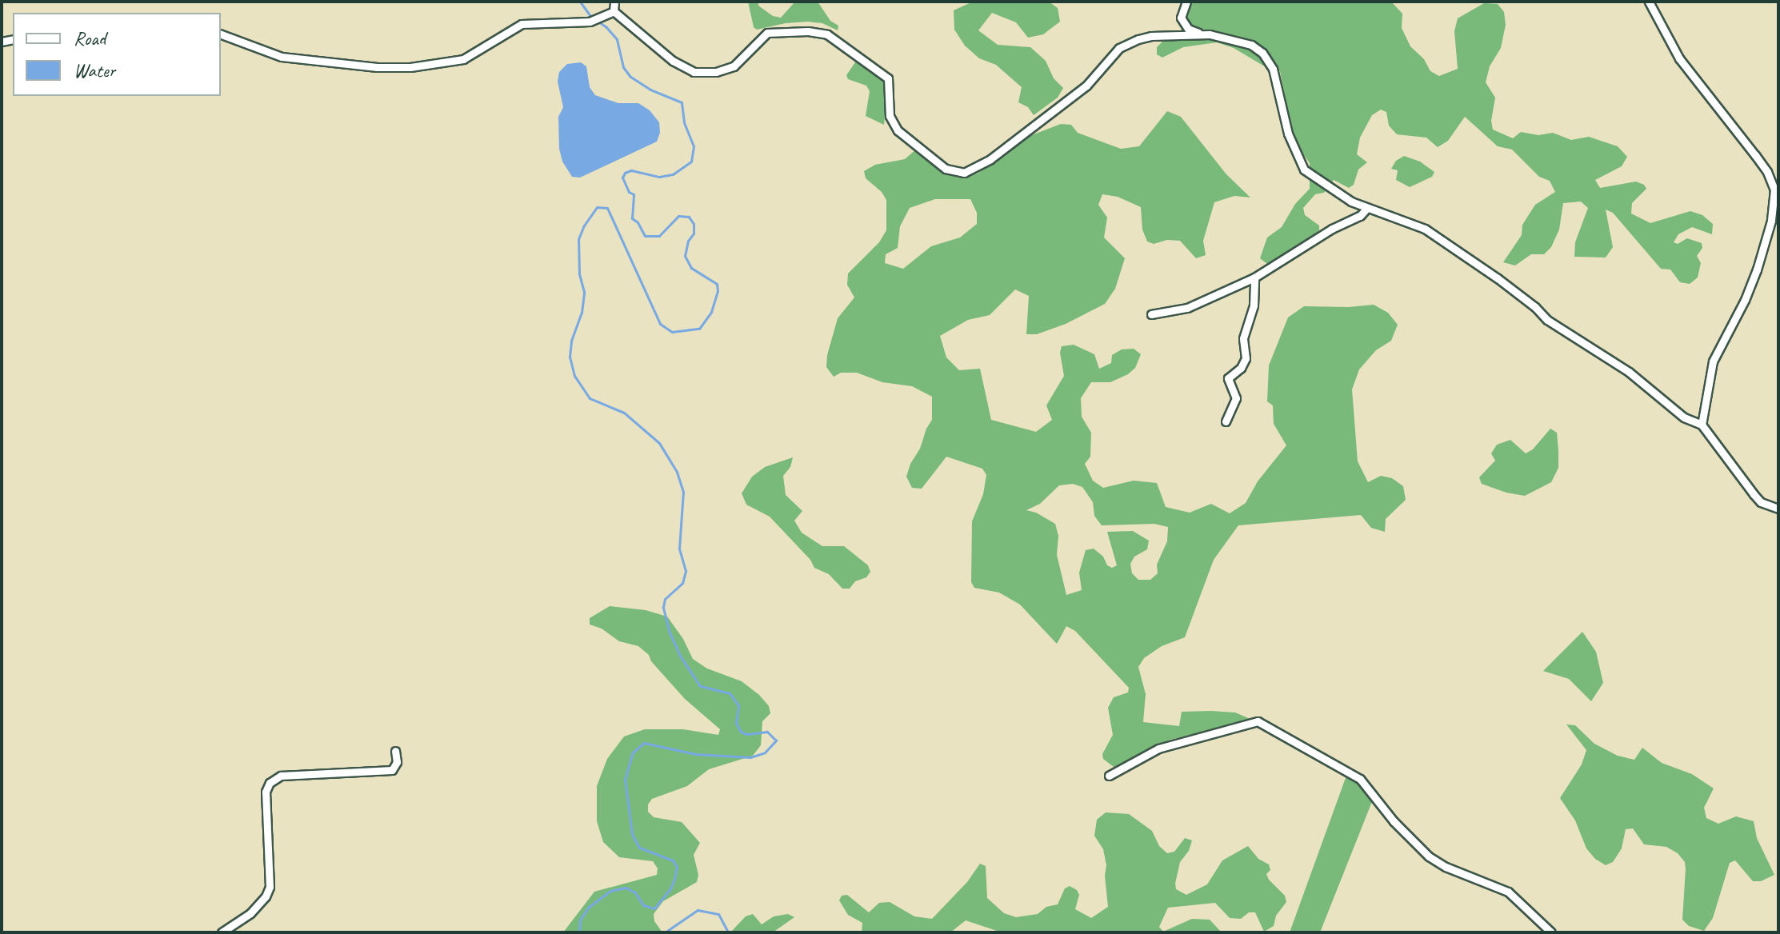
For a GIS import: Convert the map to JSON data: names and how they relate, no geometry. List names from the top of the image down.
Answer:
{
  "legend": ["Road", "Water"]
}
